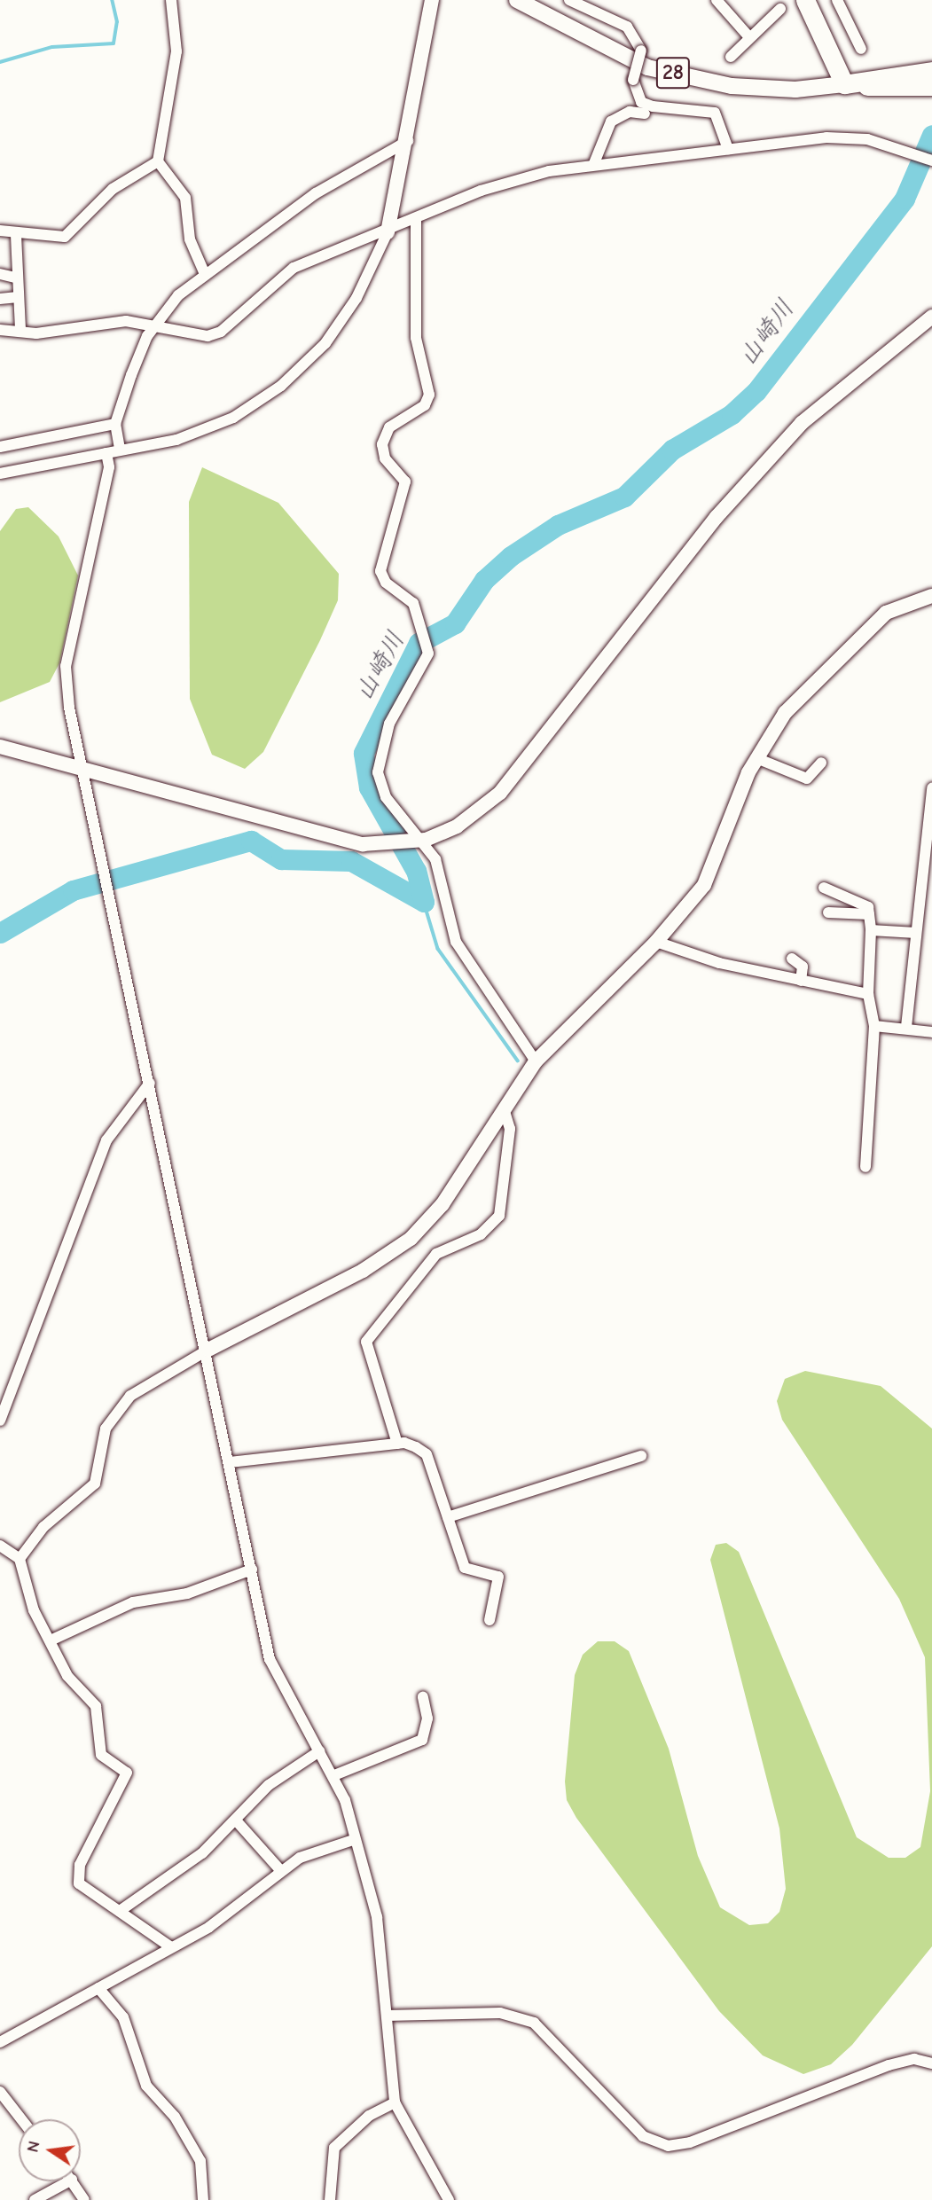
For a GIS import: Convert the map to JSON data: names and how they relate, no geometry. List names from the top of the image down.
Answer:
{
  "streets": {
    "main road": ["28"]
  },
  "water": ["山崎川"],
  "north": "left"
}
